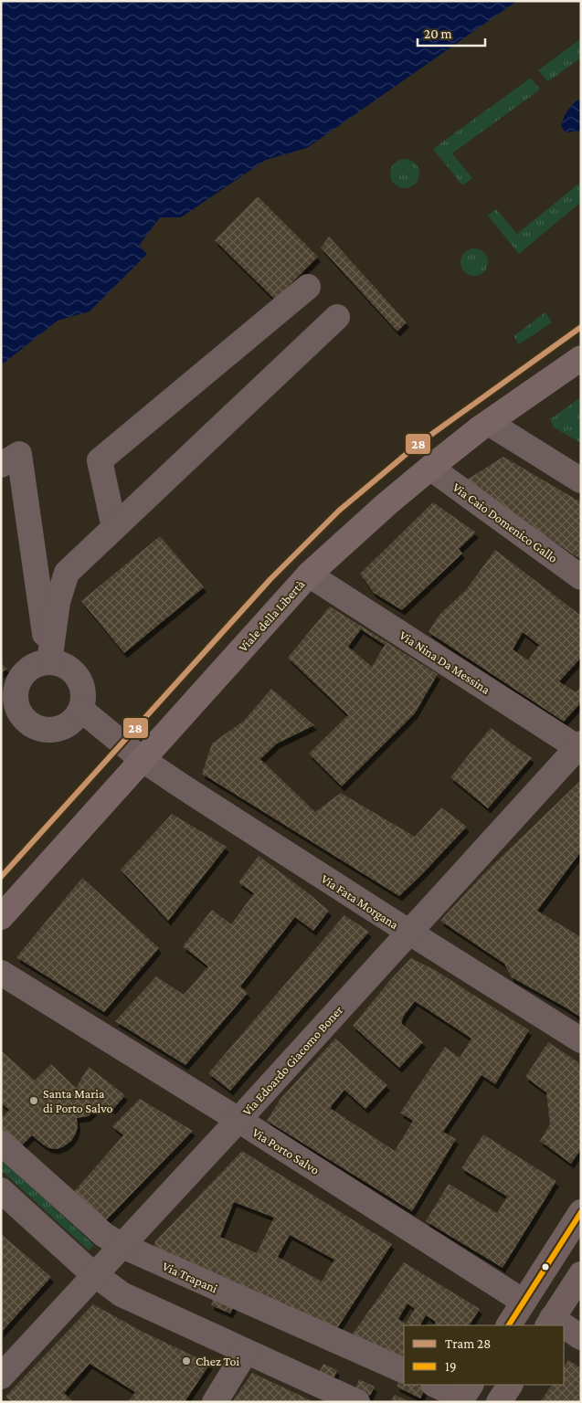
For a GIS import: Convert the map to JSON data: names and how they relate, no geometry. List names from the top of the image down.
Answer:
{
  "streets": {
    "main road": ["Viale della Libertà"],
    "street": [
      "Via Caio Domenico Gallo",
      "Via Nina Da Messina",
      "Via Fata Morgana",
      "Via Edoardo Giacomo Boner",
      "Via Porto Salvo",
      "Via Trapani"
    ]
  },
  "crossings": [
    ["Via Caio Domenico Gallo", "Viale della Libertà"],
    ["Viale della Libertà", "Via Nina Da Messina"],
    ["Viale della Libertà", "Via Fata Morgana"],
    ["Via Nina Da Messina", "Via Edoardo Giacomo Boner"],
    ["Via Fata Morgana", "Via Edoardo Giacomo Boner"],
    ["Via Edoardo Giacomo Boner", "Via Porto Salvo"],
    ["Via Edoardo Giacomo Boner", "Via Trapani"]
  ],
  "places": ["Santa Maria di Porto Salvo", "Chez Toi"],
  "lines": ["tram line 28", "transit line 19"],
  "legend": ["Tram 28", "19"],
  "scale_bar": "20 m"
}
